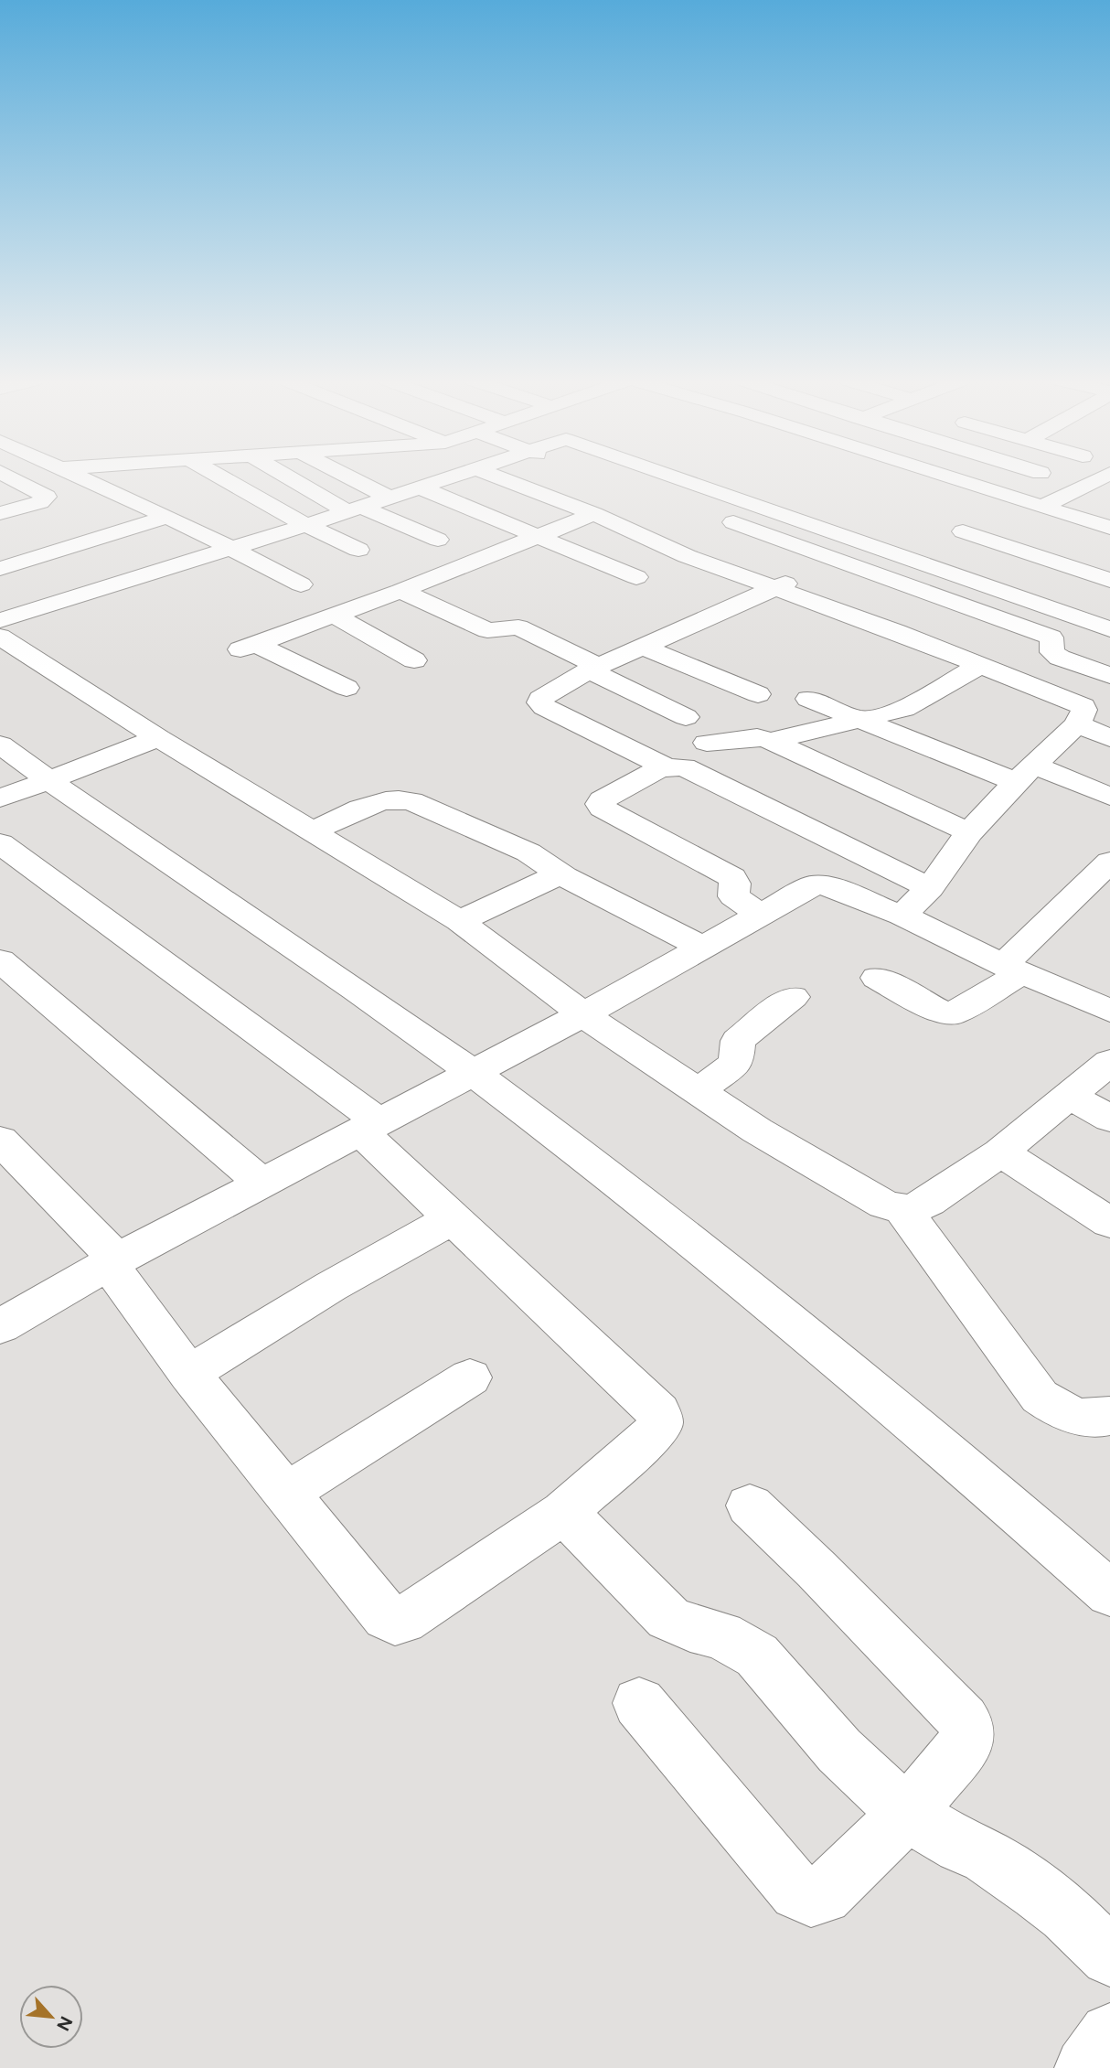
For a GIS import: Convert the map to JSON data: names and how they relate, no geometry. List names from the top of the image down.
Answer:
{
  "north": "bottom right"
}
